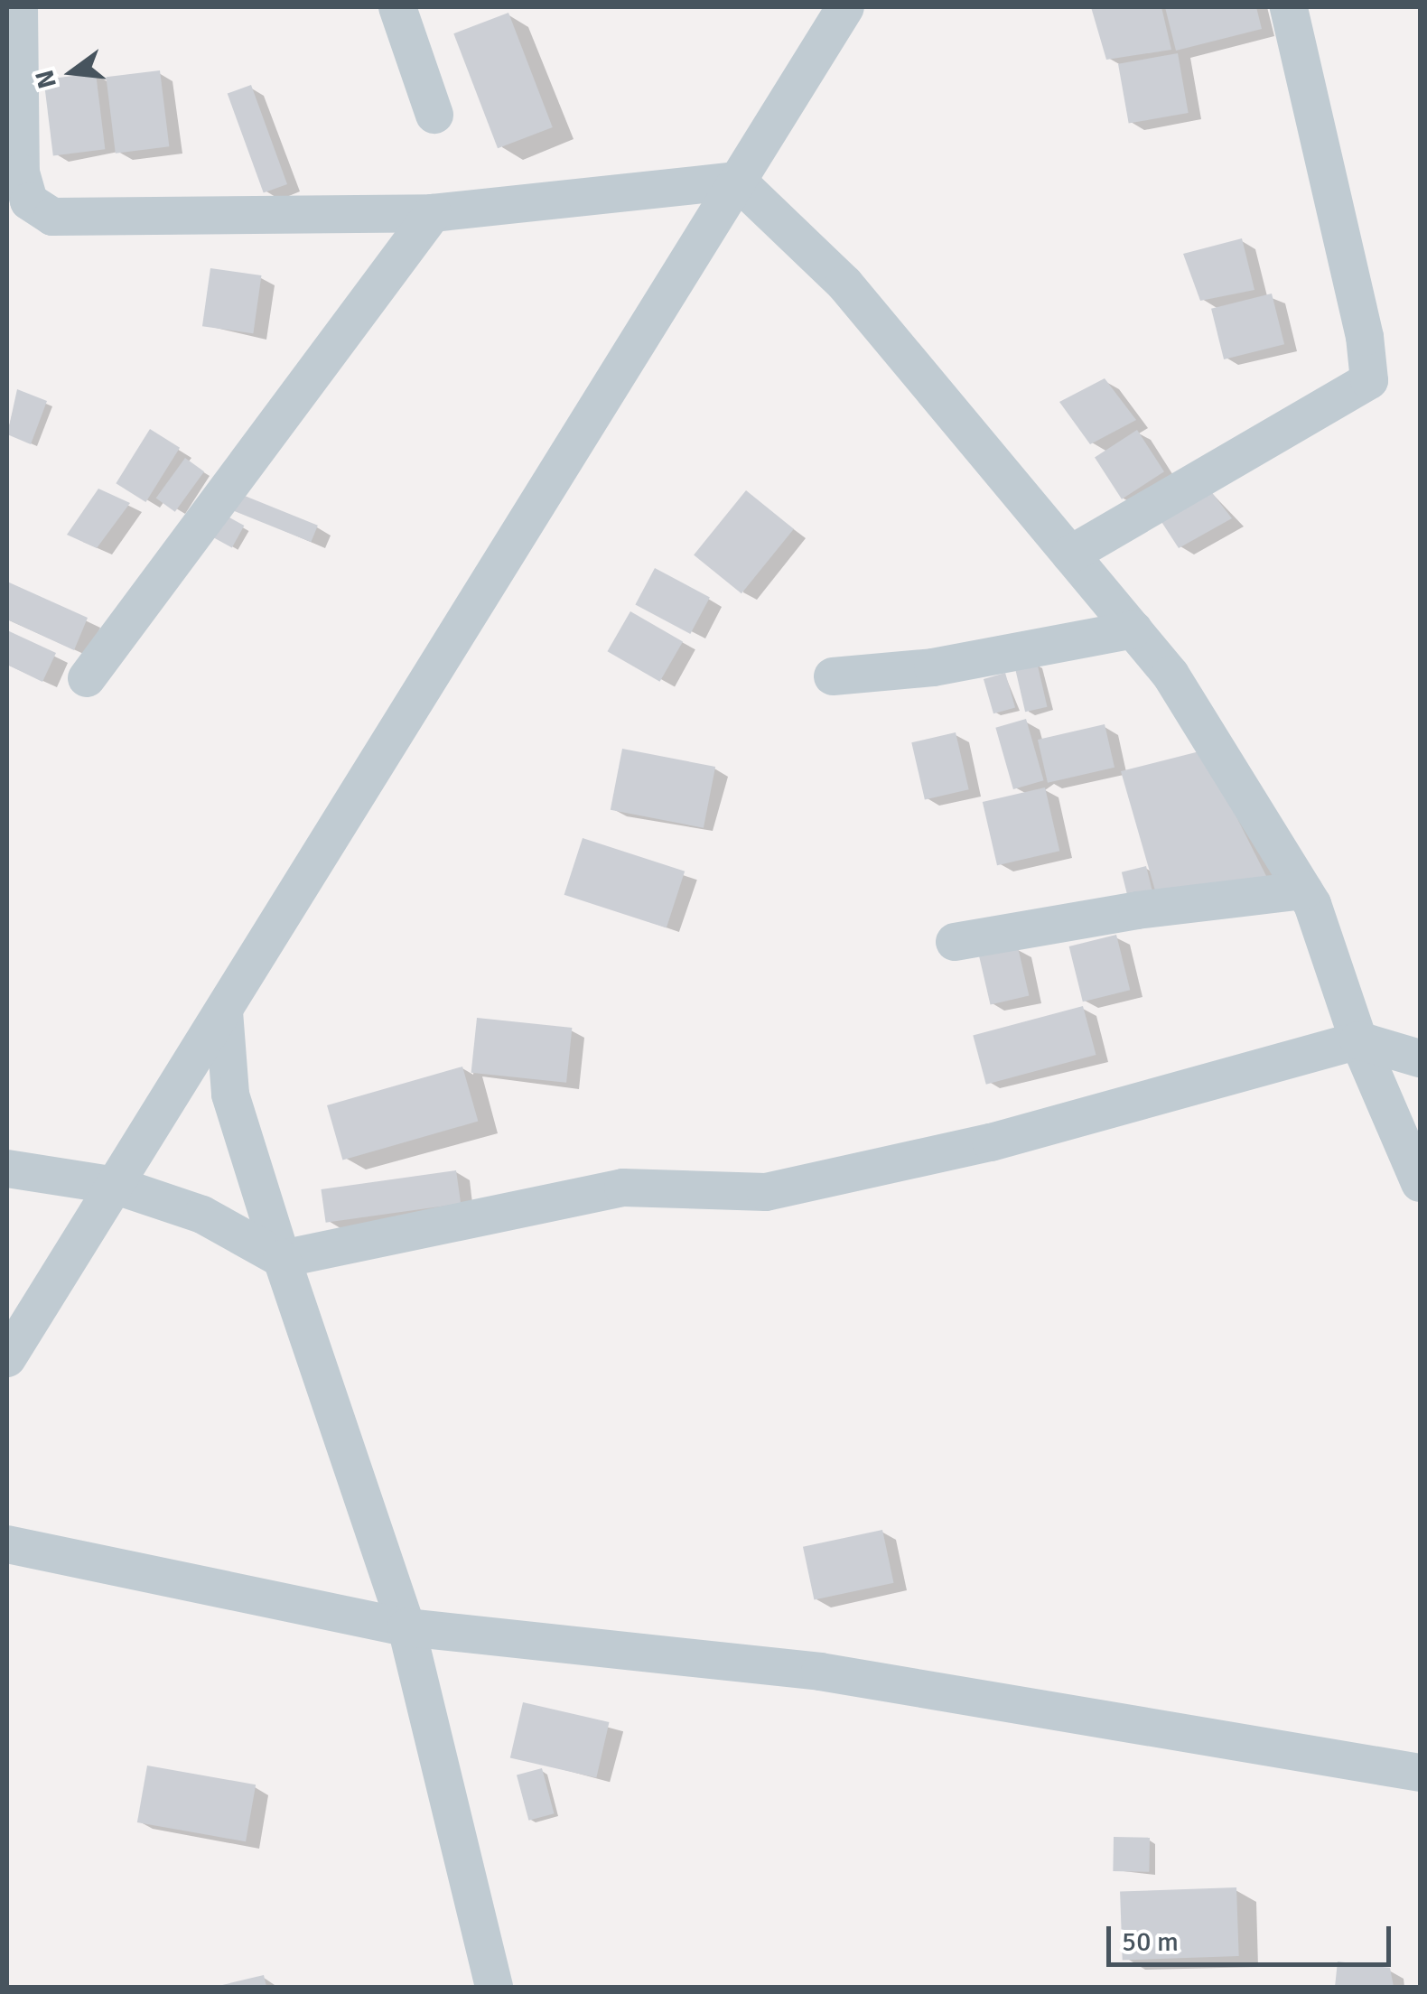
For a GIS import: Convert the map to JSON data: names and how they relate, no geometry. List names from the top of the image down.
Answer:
{
  "scale_bar": "50 m",
  "north": "left"
}
